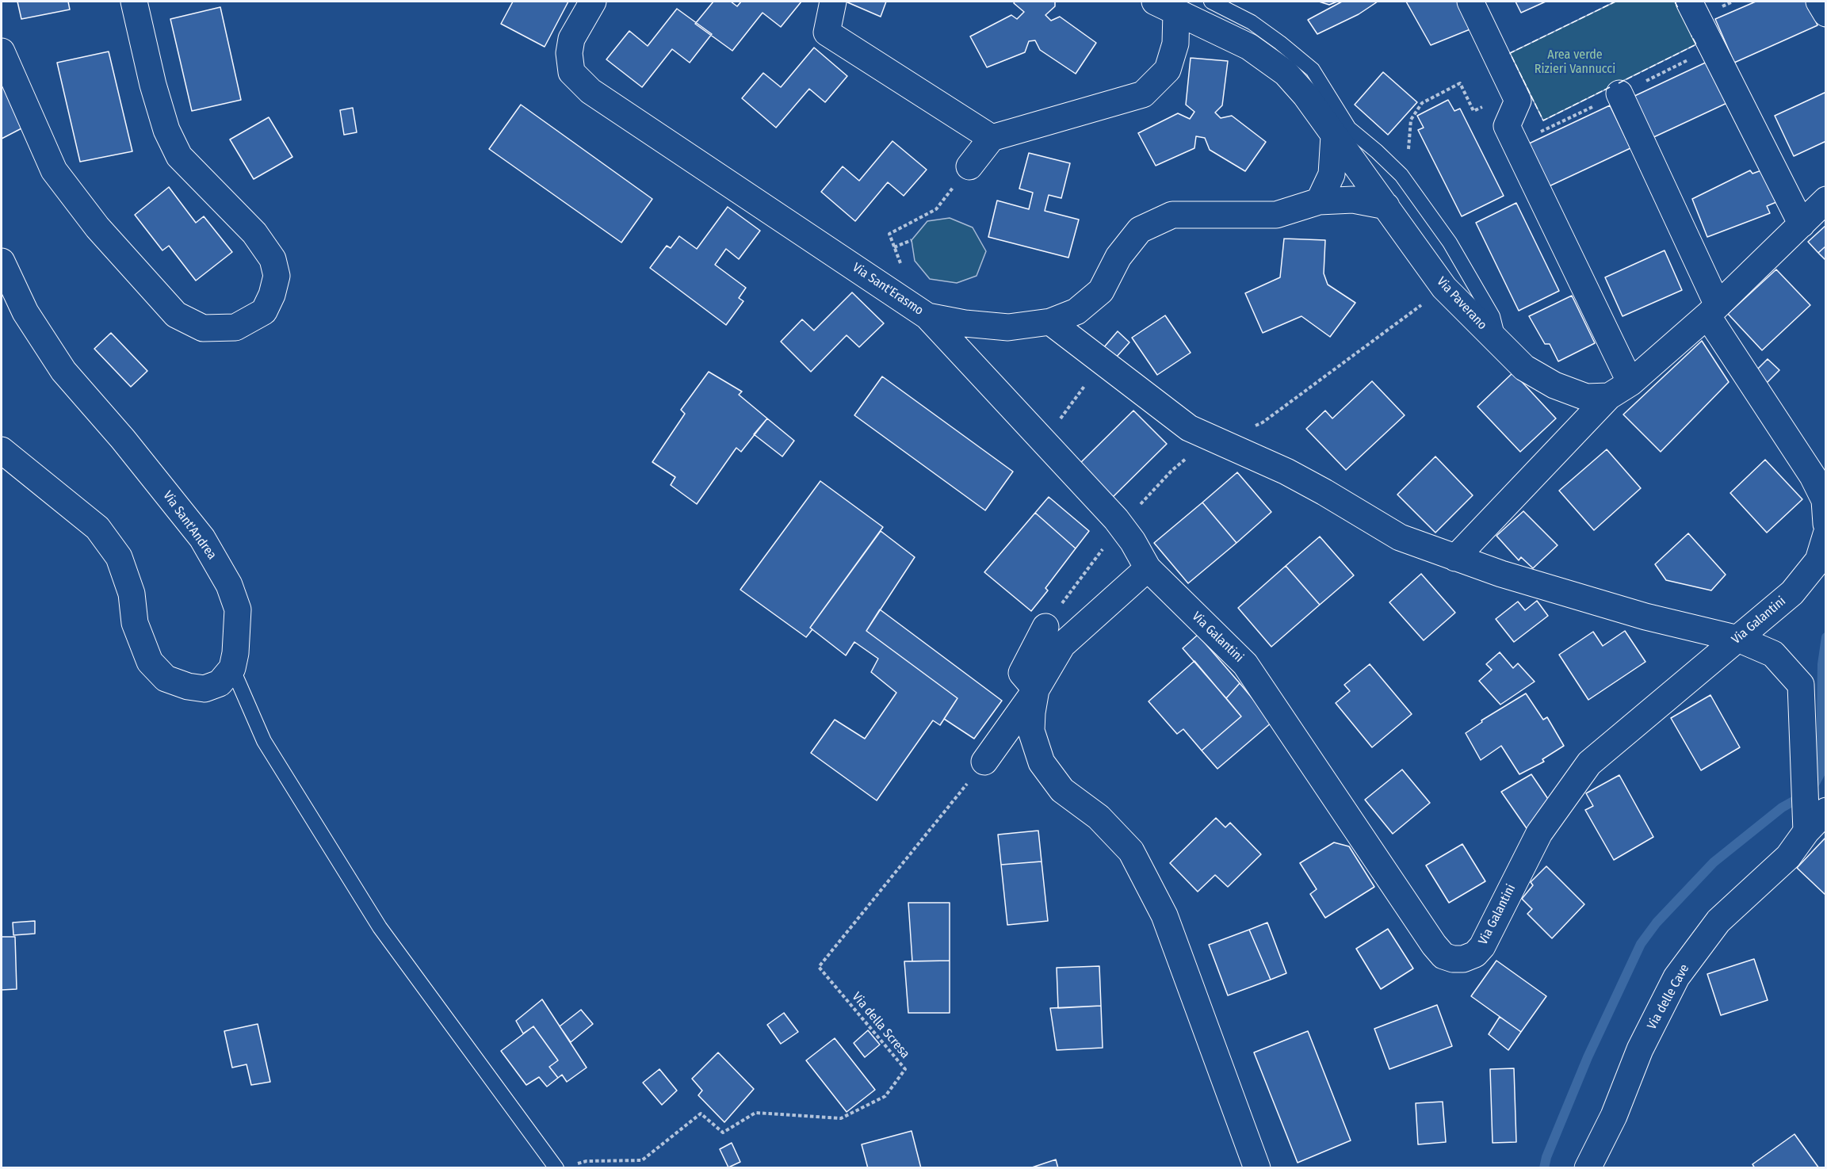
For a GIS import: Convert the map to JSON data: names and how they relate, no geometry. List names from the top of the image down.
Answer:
{
  "streets": {
    "street": [
      "Via Sant'Erasmo",
      "Via Paverano",
      "Via Sant'Andrea",
      "Via Galantini",
      "Via delle Cave"
    ],
    "path": ["Via della Scresa"]
  },
  "crossings": [
    ["Via Sant'Erasmo", "Via Paverano"],
    ["Via Sant'Erasmo", "Via Galantini"],
    ["Via Sant'Erasmo", "Via delle Cave"],
    ["Via Galantini", "Via delle Cave"]
  ],
  "parks": ["Area verde Rizieri Vannucci"]
}
